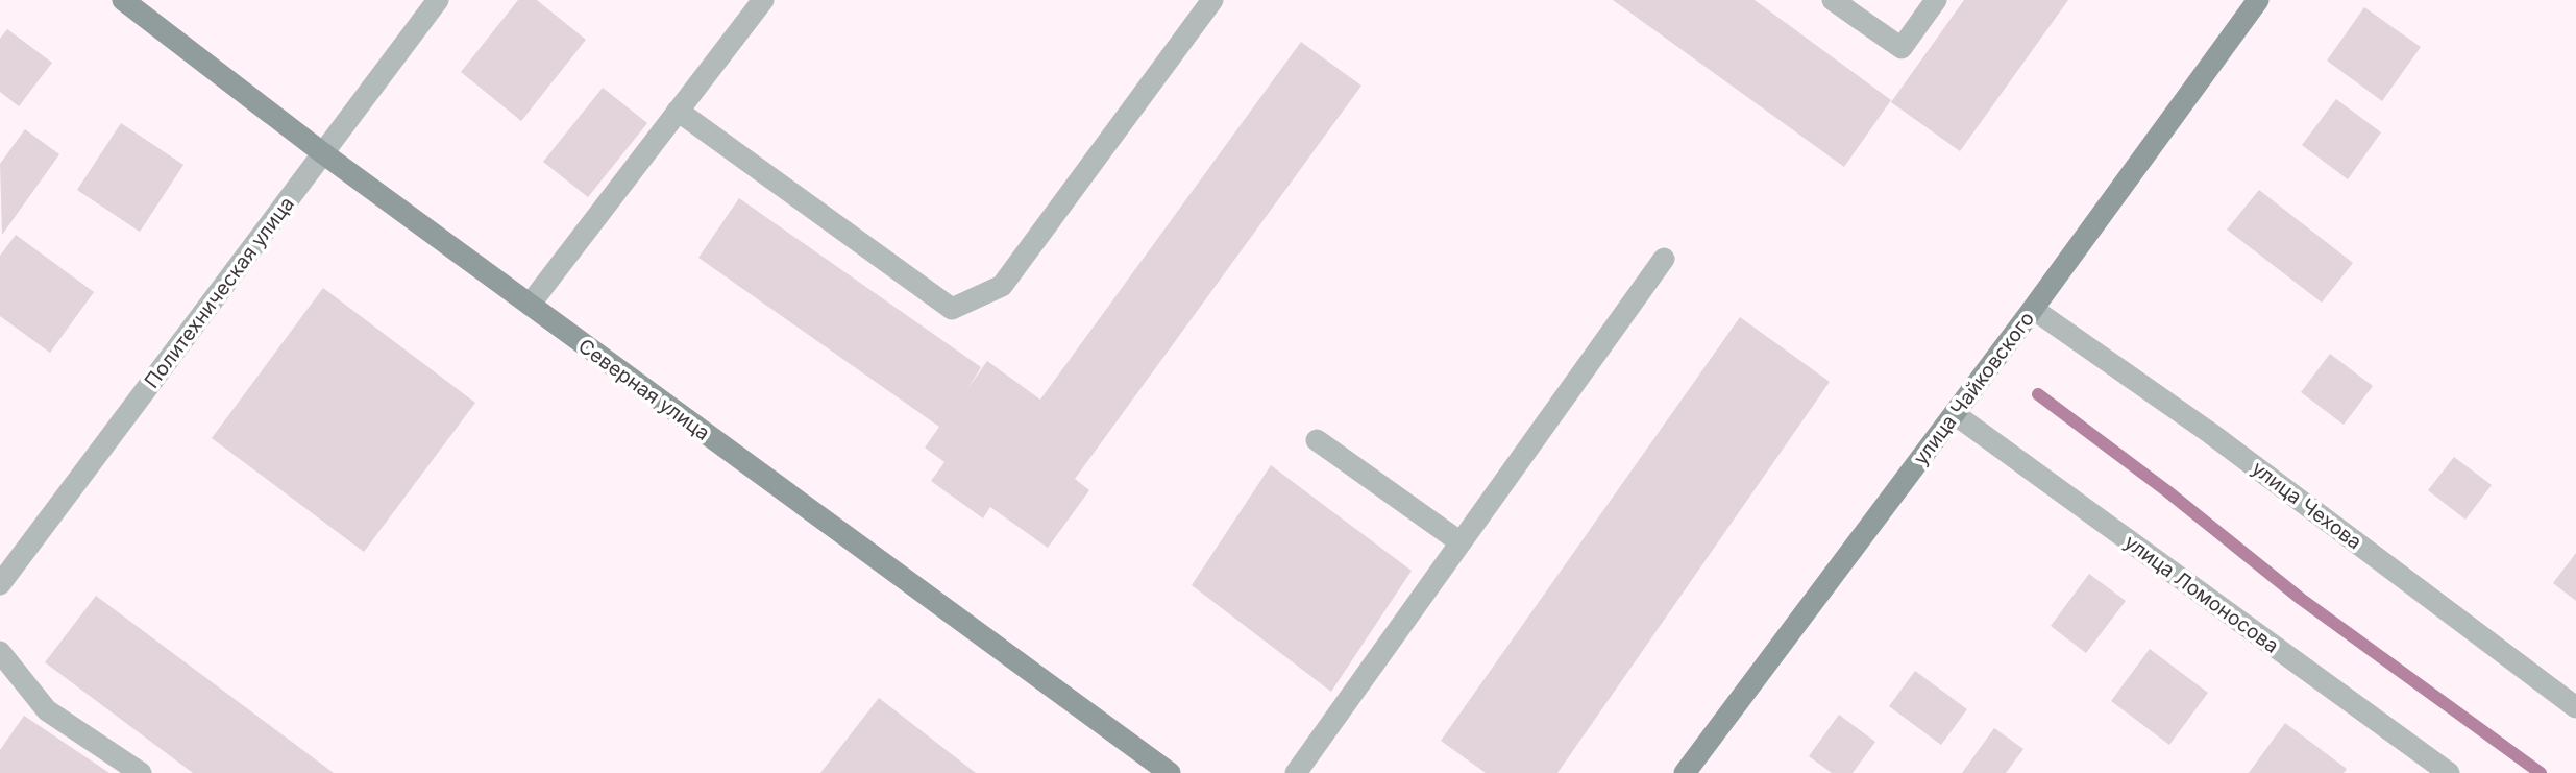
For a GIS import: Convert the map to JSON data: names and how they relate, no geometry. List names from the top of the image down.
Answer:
{
  "streets": {
    "main road": ["улица Чайковского", "Северная улица"],
    "street": ["Политехническая улица", "улица Чехова", "улица Ломоносова"]
  },
  "crossings": [
    ["Политехническая улица", "Северная улица"],
    ["улица Чайковского", "улица Чехова"],
    ["улица Чайковского", "улица Ломоносова"]
  ]
}
